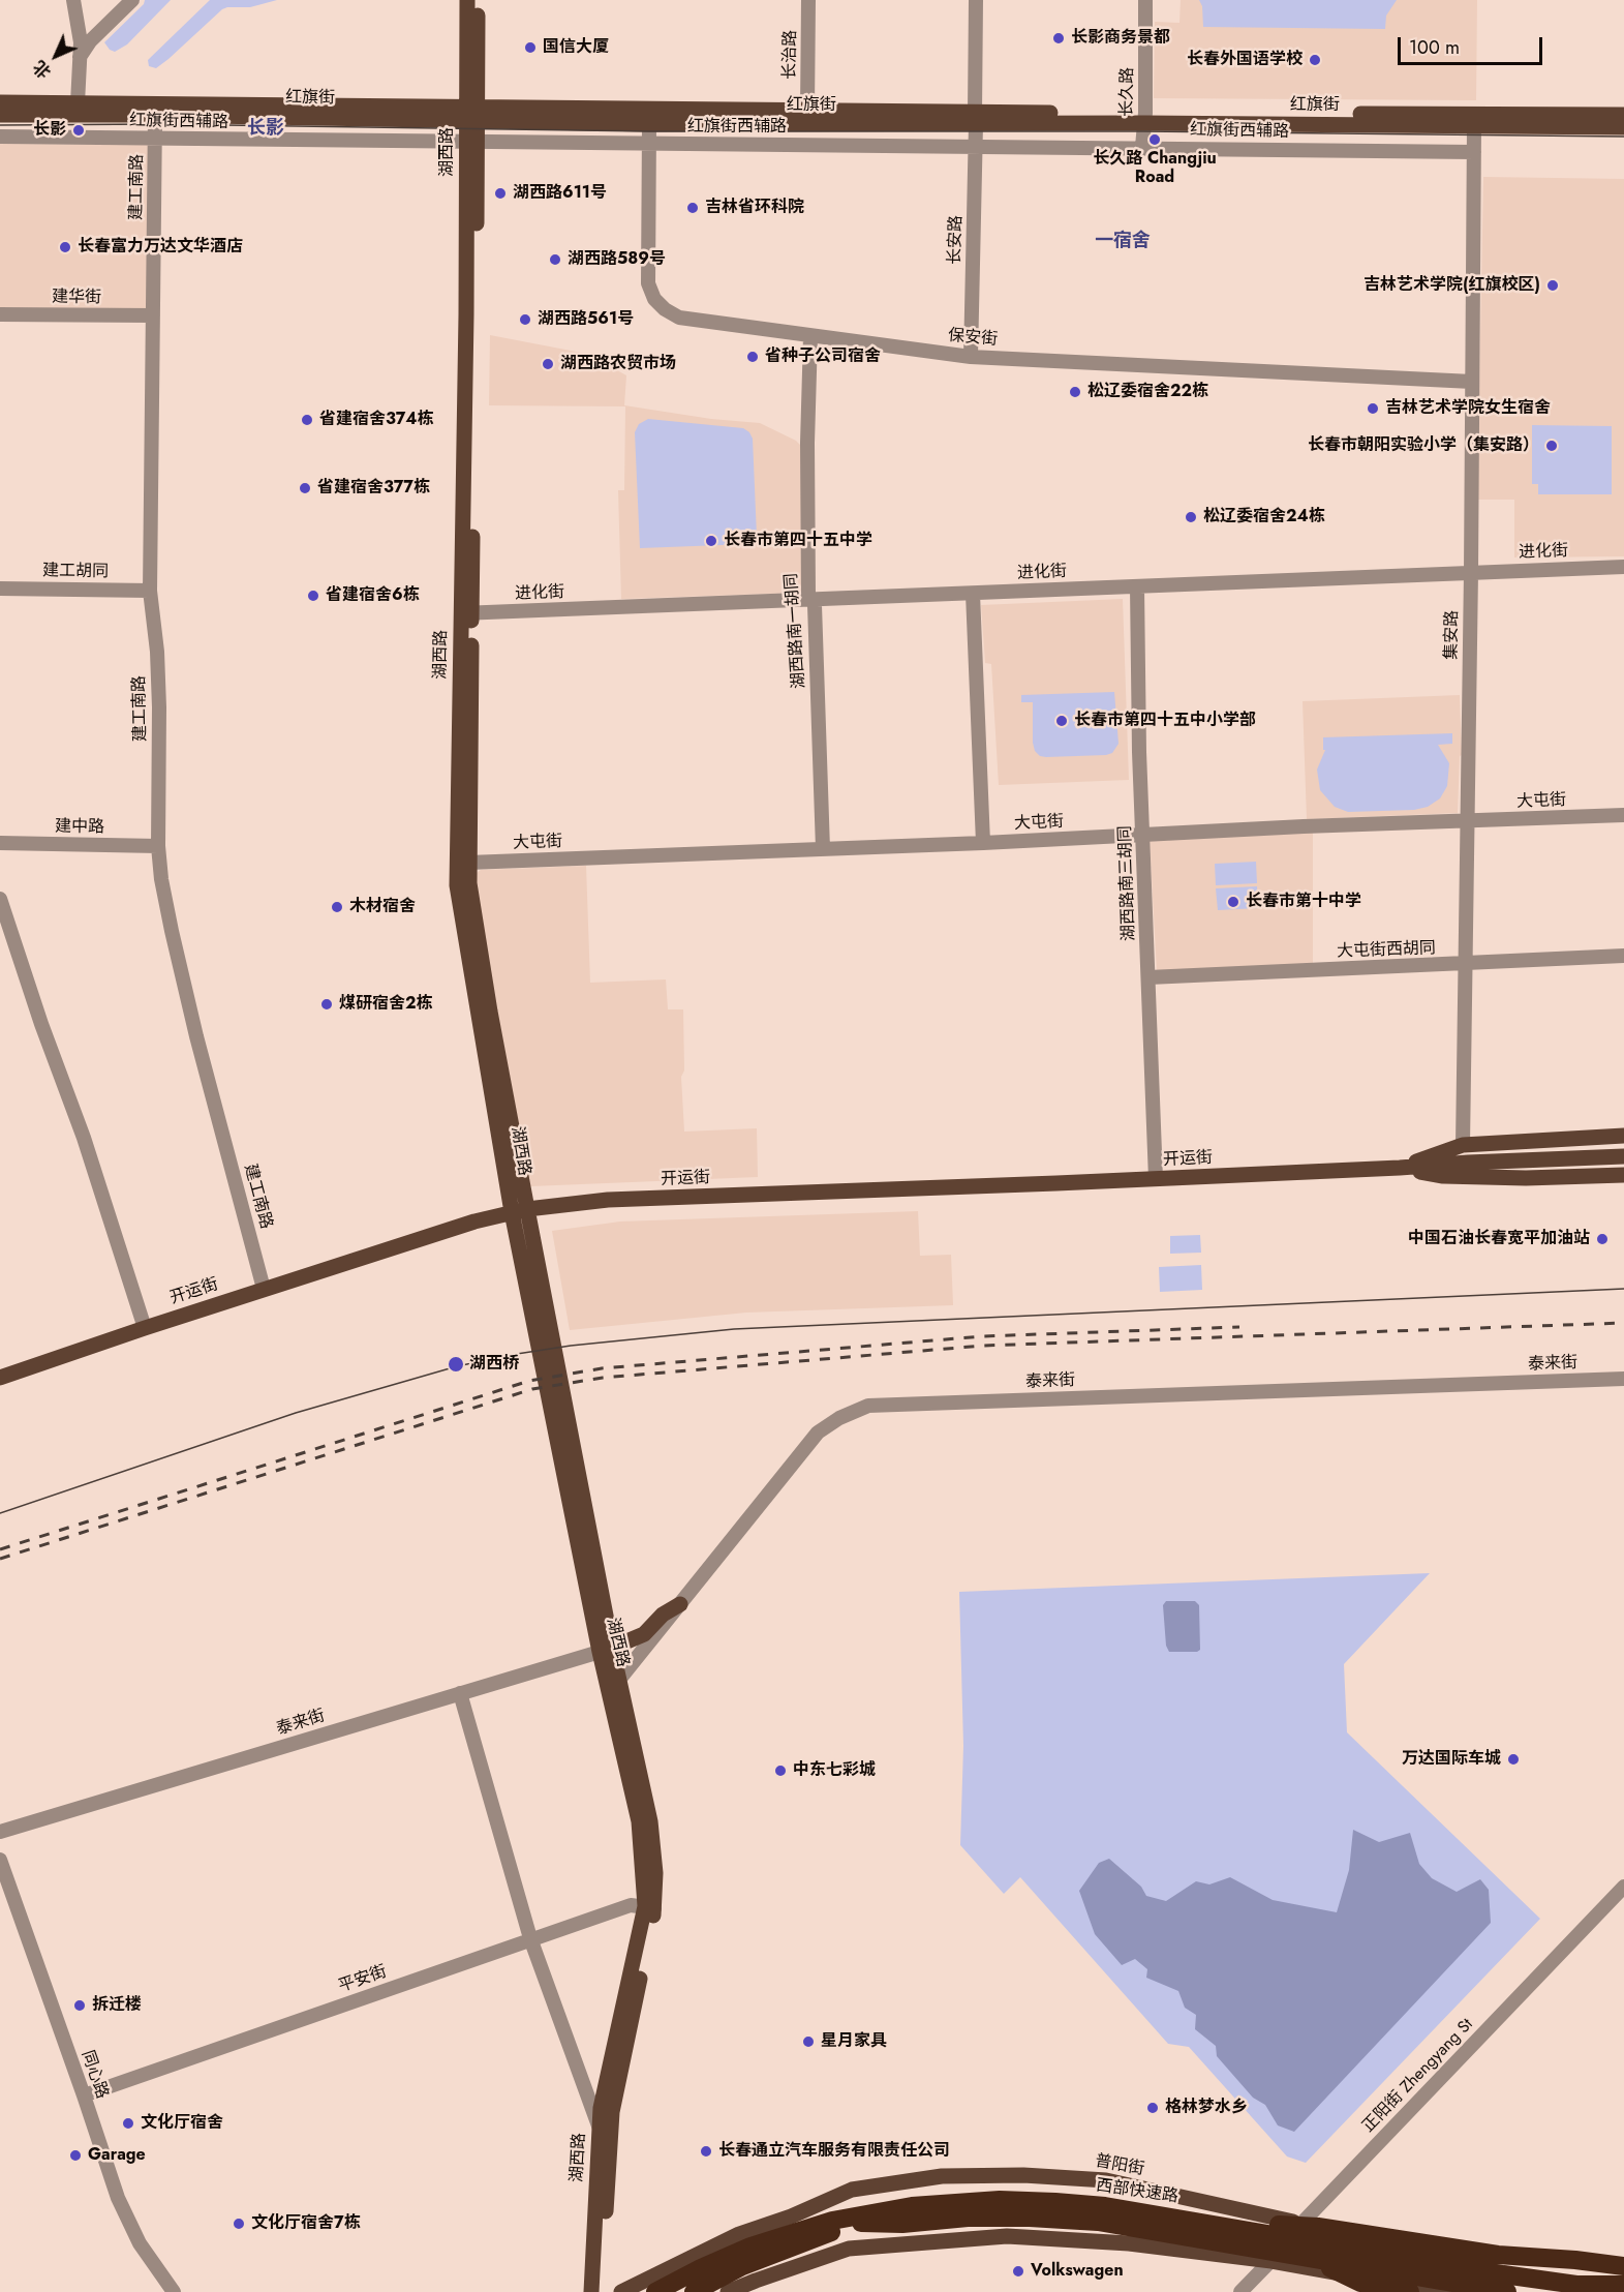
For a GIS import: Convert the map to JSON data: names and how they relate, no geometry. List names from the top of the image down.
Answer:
{
  "streets": {
    "highway": ["西部快速路"],
    "main road": [
      "红旗街",
      "湖西路",
      "开运街",
      "普阳街"
    ],
    "street": [
      "长治路",
      "长久路",
      "红旗街西辅路",
      "建工南路",
      "长安路",
      "建华街",
      "保安街",
      "进化街",
      "建工胡同",
      "湖西路南一胡同",
      "集安路",
      "大屯街",
      "建中路",
      "湖西路南三胡同",
      "大屯街西胡同",
      "泰来街",
      "平安街",
      "同心路",
      "正阳街 Zhengyang St"
    ]
  },
  "crossings": [
    ["长治路", "红旗街"],
    ["长久路", "红旗街"],
    ["长久路", "红旗街西辅路"],
    ["红旗街", "湖西路"],
    ["红旗街", "建工南路"],
    ["红旗街", "长安路"],
    ["红旗街", "保安街"],
    ["红旗街", "集安路"],
    ["红旗街西辅路", "湖西路"],
    ["红旗街西辅路", "建工南路"],
    ["红旗街西辅路", "长安路"],
    ["红旗街西辅路", "保安街"],
    ["红旗街西辅路", "集安路"],
    ["湖西路", "进化街"],
    ["湖西路", "大屯街"],
    ["湖西路", "开运街"],
    ["湖西路", "泰来街"],
    ["湖西路", "平安街"],
    ["建工南路", "建华街"],
    ["建工南路", "建工胡同"],
    ["建工南路", "建中路"],
    ["建工南路", "开运街"],
    ["长安路", "保安街"],
    ["保安街", "湖西路南一胡同"],
    ["保安街", "集安路"],
    ["进化街", "湖西路南一胡同"],
    ["进化街", "集安路"],
    ["进化街", "湖西路南三胡同"],
    ["湖西路南一胡同", "大屯街"],
    ["集安路", "大屯街"],
    ["集安路", "大屯街西胡同"],
    ["集安路", "开运街"],
    ["大屯街", "湖西路南三胡同"],
    ["湖西路南三胡同", "大屯街西胡同"],
    ["湖西路南三胡同", "开运街"],
    ["平安街", "同心路"],
    ["正阳街 Zhengyang St", "普阳街"],
    ["普阳街", "西部快速路"]
  ],
  "districts": ["长影", "一宿舍"],
  "places": [
    "长影商务景都",
    "国信大厦",
    "长春外国语学校",
    "长影",
    "长久路 Changjiu Road",
    "湖西路611号",
    "吉林省环科院",
    "长春富力万达文华酒店",
    "湖西路589号",
    "吉林艺术学院(红旗校区)",
    "湖西路561号",
    "省种子公司宿舍",
    "湖西路农贸市场",
    "松辽委宿舍22栋",
    "吉林艺术学院女生宿舍",
    "省建宿舍374栋",
    "长春市朝阳实验小学（集安路）",
    "省建宿舍377栋",
    "松辽委宿舍24栋",
    "长春市第四十五中学",
    "省建宿舍6栋",
    "长春市第四十五中小学部",
    "长春市第十中学",
    "木材宿舍",
    "煤研宿舍2栋",
    "中国石油长春宽平加油站",
    "湖西桥",
    "万达国际车城",
    "中东七彩城",
    "拆迁楼",
    "星月家具",
    "格林梦水乡",
    "文化厅宿舍",
    "长春通立汽车服务有限责任公司",
    "Garage",
    "文化厅宿舍7栋",
    "Volkswagen"
  ],
  "scale_bar": "100 m",
  "north": "bottom left"
}
